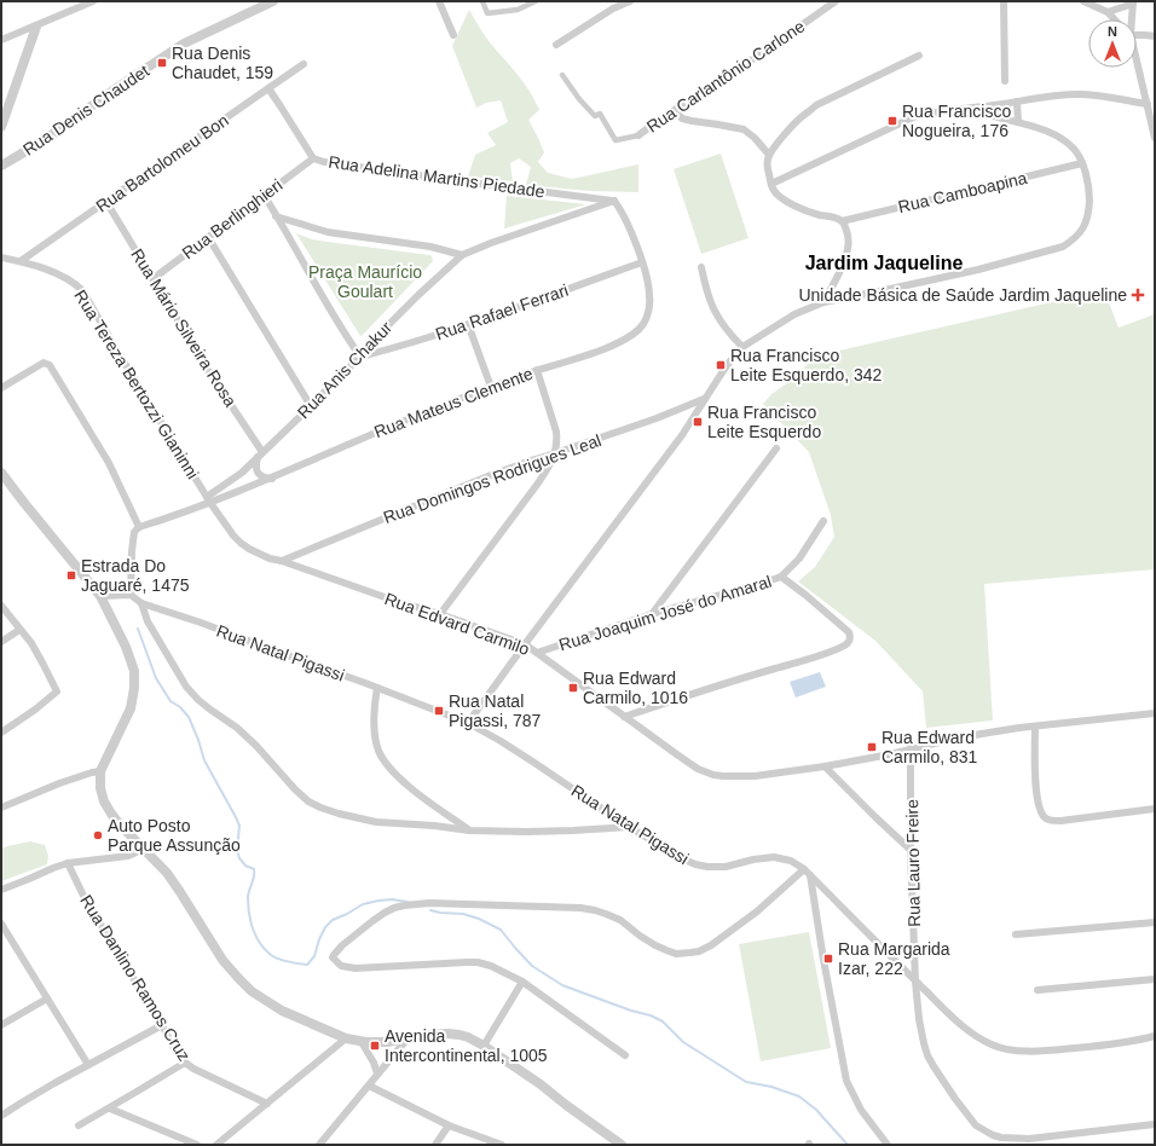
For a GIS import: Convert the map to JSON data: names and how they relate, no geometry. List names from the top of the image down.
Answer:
{
  "streets": {
    "street": [
      "Rua Carlantônio Carlone",
      "Rua Denis Chaudet",
      "Rua Bartolomeu Bon",
      "Rua Adelina Martins Piedade",
      "Rua Camboapina",
      "Rua Berlinghieri",
      "Rua Rafael Ferrari",
      "Rua Mário Silveira Rosa",
      "Rua Anis Chakur",
      "Rua Tereza Bertozzi Gianinni",
      "Rua Mateus Clemente",
      "Rua Domingos Rodrigues Leal",
      "Rua Joaquim José do Amaral",
      "Rua Edvard Carmilo",
      "Rua Natal Pigassi",
      "Rua Lauro Freire",
      "Rua Danlino Ramos Cruz"
    ]
  },
  "crossings": [
    ["Rua Bartolomeu Bon", "Rua Adelina Martins Piedade"],
    ["Rua Bartolomeu Bon", "Rua Mário Silveira Rosa"],
    ["Rua Bartolomeu Bon", "Rua Tereza Bertozzi Gianinni"],
    ["Rua Adelina Martins Piedade", "Rua Berlinghieri"],
    ["Rua Adelina Martins Piedade", "Rua Anis Chakur"],
    ["Rua Adelina Martins Piedade", "Rua Mateus Clemente"],
    ["Rua Berlinghieri", "Rua Mário Silveira Rosa"],
    ["Rua Rafael Ferrari", "Rua Anis Chakur"],
    ["Rua Rafael Ferrari", "Rua Mateus Clemente"],
    ["Rua Mário Silveira Rosa", "Rua Anis Chakur"],
    ["Rua Anis Chakur", "Rua Tereza Bertozzi Gianinni"],
    ["Rua Anis Chakur", "Rua Mateus Clemente"],
    ["Rua Anis Chakur", "Rua Edvard Carmilo"],
    ["Rua Tereza Bertozzi Gianinni", "Rua Mateus Clemente"],
    ["Rua Tereza Bertozzi Gianinni", "Rua Edvard Carmilo"],
    ["Rua Mateus Clemente", "Rua Edvard Carmilo"],
    ["Rua Domingos Rodrigues Leal", "Rua Edvard Carmilo"],
    ["Rua Joaquim José do Amaral", "Rua Edvard Carmilo"],
    ["Rua Edvard Carmilo", "Rua Lauro Freire"],
    ["Rua Natal Pigassi", "Rua Lauro Freire"]
  ],
  "districts": ["Jardim Jaqueline"],
  "parks": ["Praça Maurício Goulart"],
  "places": {
    "transit": [
      "Rua Denis Chaudet, 159",
      "Rua Francisco Nogueira, 176",
      "Rua Francisco Leite Esquerdo, 342",
      "Rua Francisco Leite Esquerdo",
      "Estrada Do Jaguaré, 1475",
      "Rua Edward Carmilo, 1016",
      "Rua Natal Pigassi, 787",
      "Rua Edward Carmilo, 831",
      "Rua Margarida Izar, 222",
      "Avenida Intercontinental, 1005"
    ],
    "health": ["Unidade Básica de Saúde Jardim Jaqueline"],
    "other": ["Auto Posto Parque Assunção"]
  },
  "north": "top"
}
